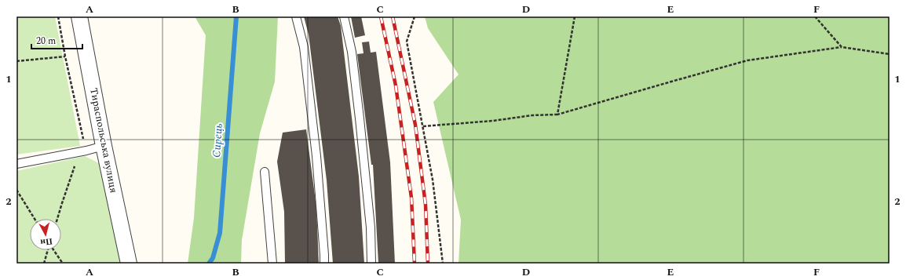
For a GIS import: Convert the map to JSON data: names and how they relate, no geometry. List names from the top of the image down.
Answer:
{
  "streets": {
    "street": ["Тираспольська вулиця"]
  },
  "water": ["Сирець"],
  "scale_bar": "20 m",
  "north": "bottom",
  "grid": {
    "columns": [
      "A",
      "B",
      "C",
      "D",
      "E",
      "F"
    ],
    "rows": ["1", "2"]
  }
}
